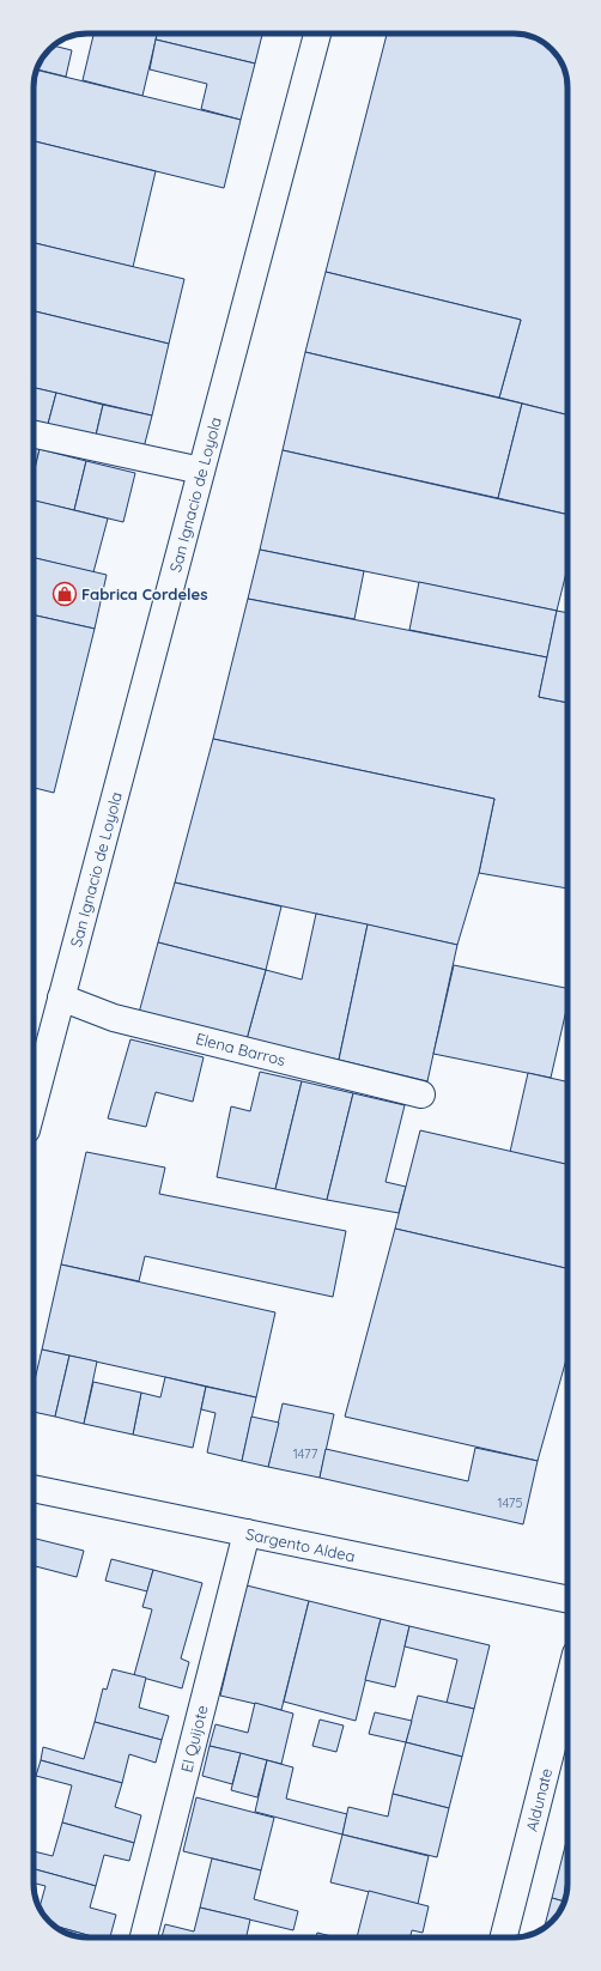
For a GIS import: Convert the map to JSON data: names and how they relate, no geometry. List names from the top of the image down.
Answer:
{
  "streets": {
    "street": [
      "San Ignacio de Loyola",
      "Elena Barros",
      "Sargento Aldea",
      "El Quijote",
      "Aldunate"
    ]
  },
  "crossings": [
    ["San Ignacio de Loyola", "Elena Barros"],
    ["Sargento Aldea", "El Quijote"]
  ],
  "places": {
    "shop": ["Fabrica Cordeles"]
  },
  "house_numbers": ["1477", "1475"]
}
